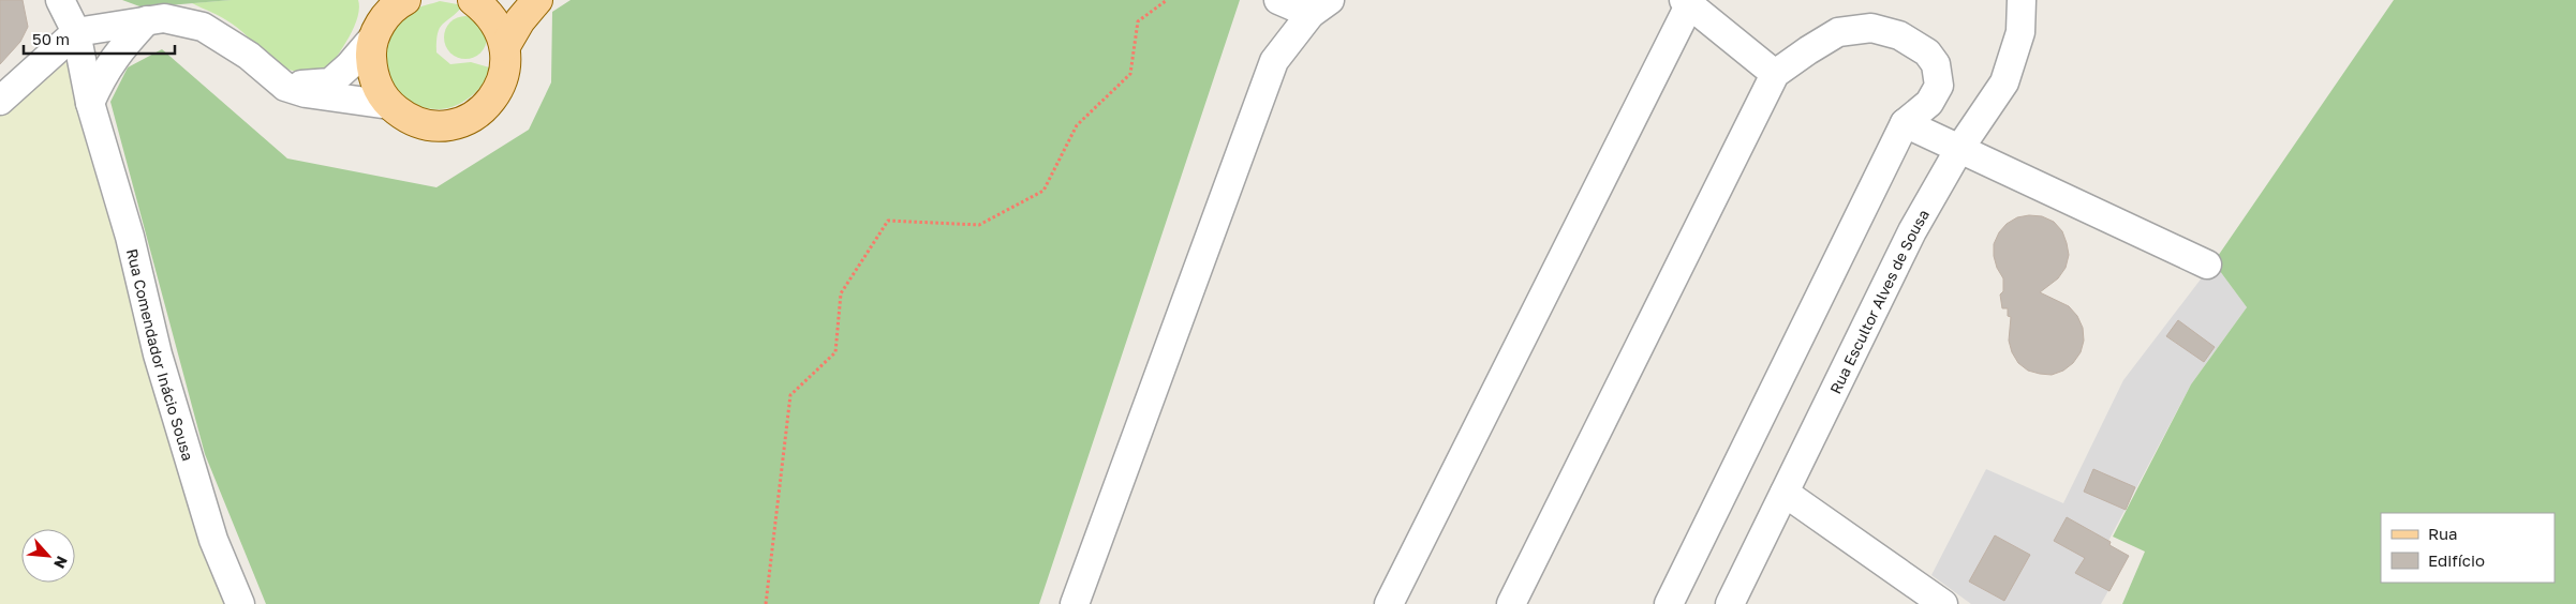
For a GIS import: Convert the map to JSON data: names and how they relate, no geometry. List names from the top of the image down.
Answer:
{
  "streets": {
    "street": ["Rua Escultor Alves de Sousa", "Rua Comendador Inácio Sousa"]
  },
  "legend": ["Rua", "Edifício"],
  "scale_bar": "50 m",
  "north": "bottom right"
}
